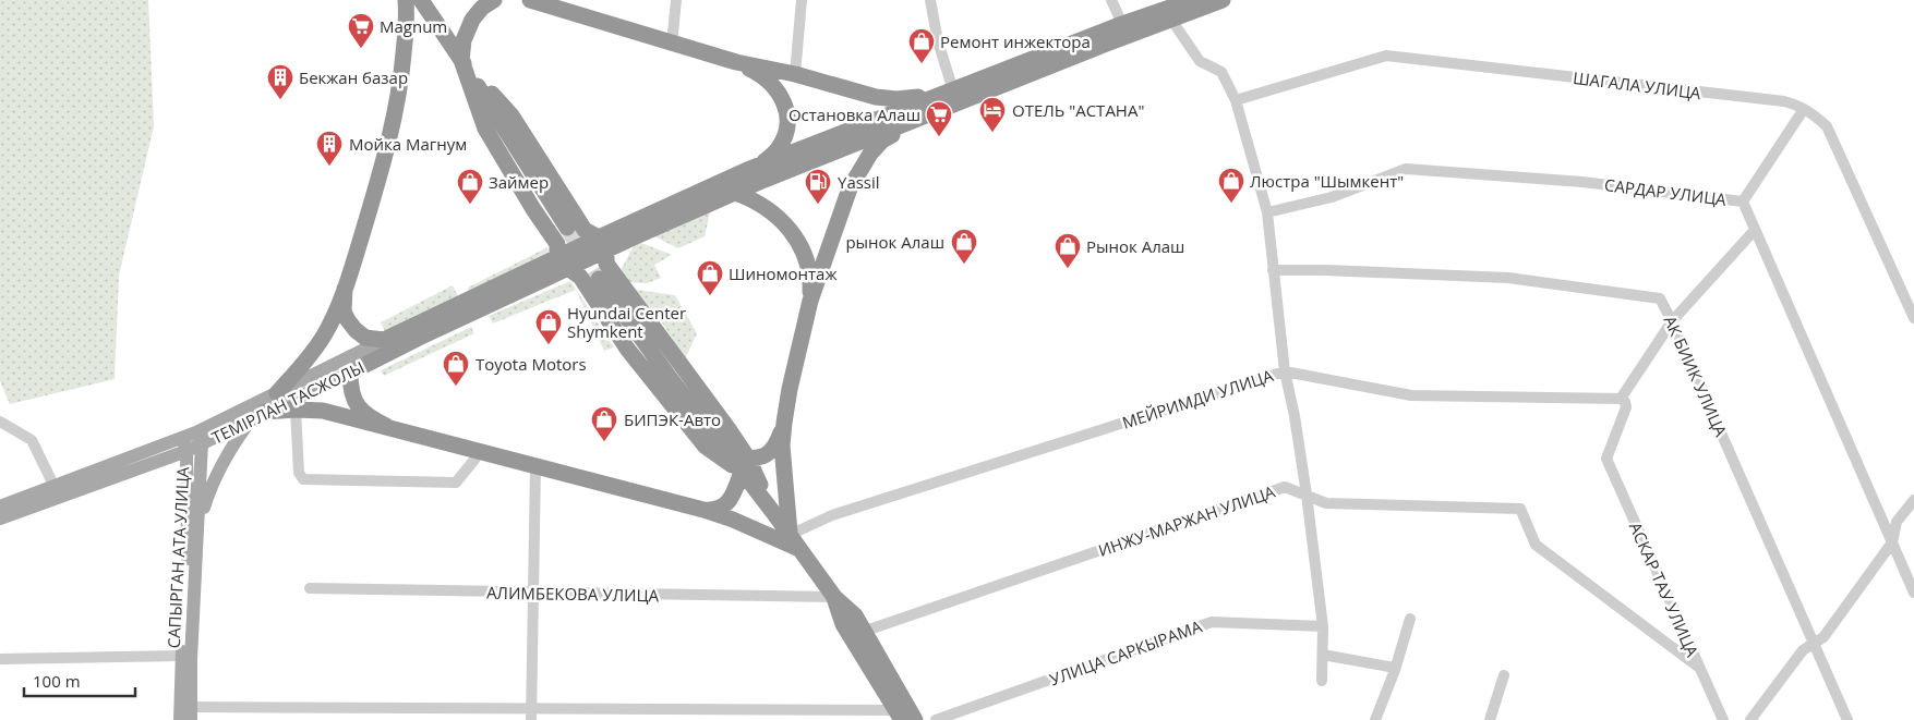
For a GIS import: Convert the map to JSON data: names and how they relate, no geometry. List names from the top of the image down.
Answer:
{
  "streets": {
    "highway": ["ТЕМІРЛАН ТАСЖОЛЫ"],
    "main road": ["САПЫРГАН АТА УЛИЦА"],
    "street": [
      "ШАГАЛА УЛИЦА",
      "САРДАР УЛИЦА",
      "АК БИИК УЛИЦА",
      "МЕЙРИМДИ УЛИЦА",
      "ИНЖУ-МАРЖАН УЛИЦА",
      "АСКАР ТАУ УЛИЦА",
      "АЛИМБЕКОВА УЛИЦА",
      "УЛИЦА САРКЫРАМА"
    ]
  },
  "crossings": [
    ["МЕЙРИМДИ УЛИЦА", "АСКАР ТАУ УЛИЦА"],
    ["ТЕМІРЛАН ТАСЖОЛЫ", "САПЫРГАН АТА УЛИЦА"],
    ["ИНЖУ-МАРЖАН УЛИЦА", "АСКАР ТАУ УЛИЦА"]
  ],
  "places": {
    "supermarket": ["Magnum", "Остановка Алаш"],
    "shop": [
      "Ремонт инжектора",
      "Люстра \"Шымкент\"",
      "Займер",
      "рынок Алаш",
      "Рынок Алаш",
      "Шиномонтаж",
      "Hyundai Center Shymkent",
      "Toyota Motors",
      "БИПЭК-Авто"
    ],
    "building": ["Бекжан базар", "Мойка Магнум"],
    "hotel": ["ОТЕЛЬ \"АСТАНА\""],
    "fuel station": ["Yassil"]
  },
  "scale_bar": "100 m"
}
